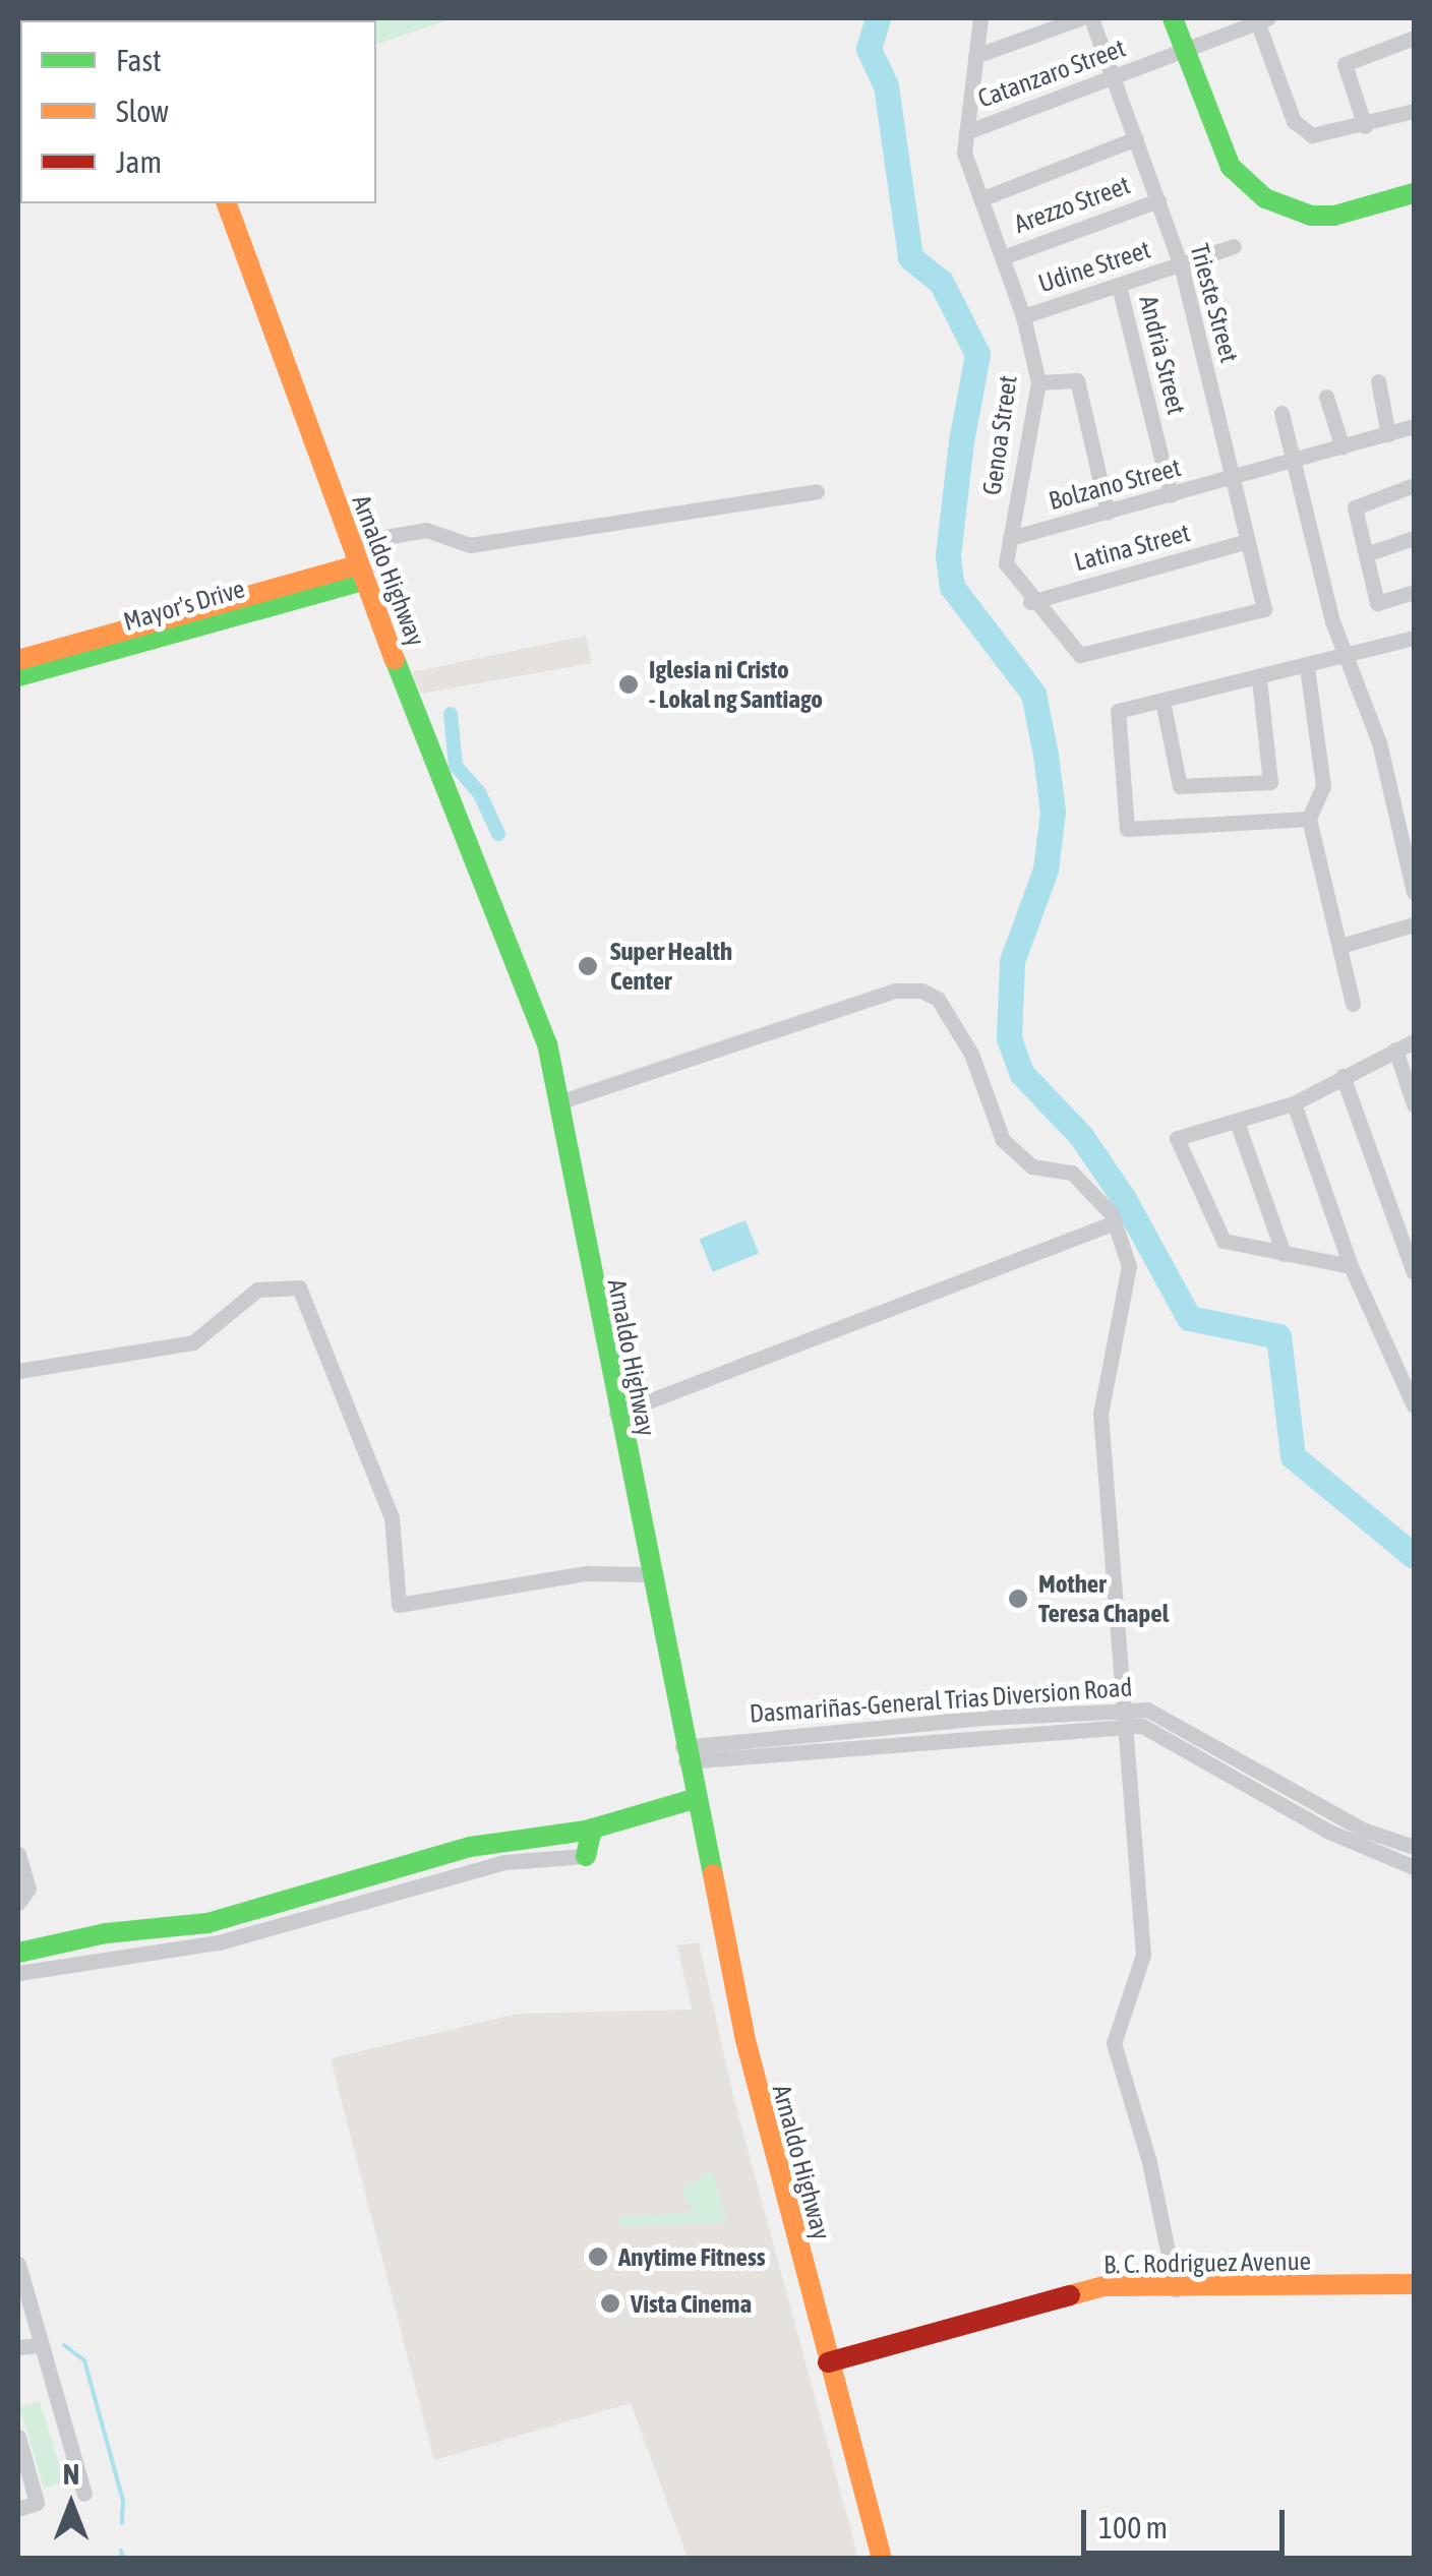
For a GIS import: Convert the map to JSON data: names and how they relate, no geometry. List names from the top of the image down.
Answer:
{
  "streets": {
    "main road": ["Arnaldo Highway", "Mayor's Drive", "B. C. Rodriguez Avenue"],
    "street": [
      "Catanzaro Street",
      "Arezzo Street",
      "Udine Street",
      "Trieste Street",
      "Andria Street",
      "Genoa Street",
      "Bolzano Street",
      "Latina Street",
      "Dasmariñas-General Trias Diversion Road"
    ]
  },
  "crossings": [
    ["Catanzaro Street", "Trieste Street"],
    ["Catanzaro Street", "Genoa Street"],
    ["Arezzo Street", "Trieste Street"],
    ["Arezzo Street", "Genoa Street"],
    ["Udine Street", "Trieste Street"],
    ["Udine Street", "Andria Street"],
    ["Udine Street", "Genoa Street"],
    ["Trieste Street", "Genoa Street"],
    ["Trieste Street", "Bolzano Street"],
    ["Trieste Street", "Latina Street"],
    ["Andria Street", "Bolzano Street"],
    ["Genoa Street", "Bolzano Street"],
    ["Genoa Street", "Latina Street"],
    ["Arnaldo Highway", "Mayor's Drive"],
    ["Arnaldo Highway", "Dasmariñas-General Trias Diversion Road"],
    ["Arnaldo Highway", "B. C. Rodriguez Avenue"]
  ],
  "places": [
    "Iglesia ni Cristo - Lokal ng Santiago",
    "Super Health Center",
    "Mother Teresa Chapel",
    "Anytime Fitness",
    "Vista Cinema"
  ],
  "legend": ["Fast", "Slow", "Jam"],
  "scale_bar": "100 m",
  "north": "top"
}
